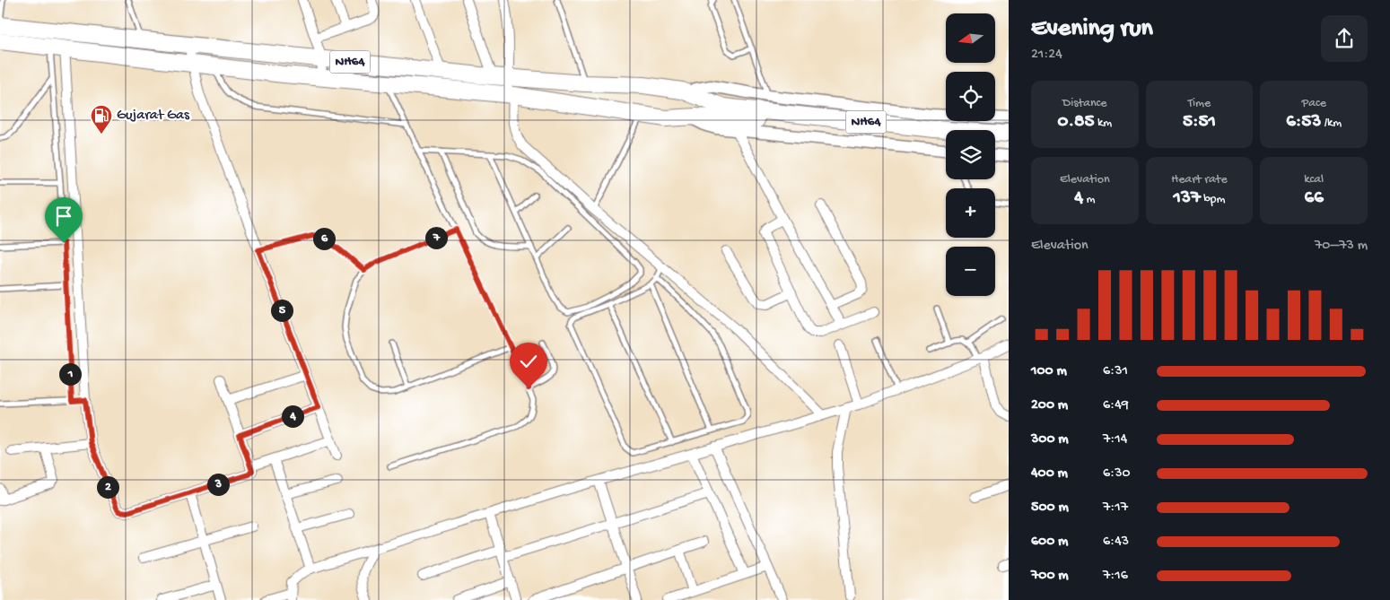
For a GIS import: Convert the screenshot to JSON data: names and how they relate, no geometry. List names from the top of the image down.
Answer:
{
  "streets": {
    "highway": ["NH64"]
  },
  "places": {
    "fuel station": ["Gujarat Gas"]
  },
  "north": "left",
  "page": {
    "heading": ["Evening run", "21:24"],
    "map_buttons": ["+", "−"],
    "stats": [
      ["Distance", "0.85 km"],
      ["Time", "5:51"],
      ["Pace", "6:53 /km"],
      ["Elevation", "4 m"],
      ["Heart rate", "137 bpm"],
      ["kcal", "66"]
    ],
    "pins": [
      "7",
      "6",
      "5",
      "1",
      "4",
      "3",
      "2"
    ],
    "chart": ["Elevation", "70–73 m"],
    "list": [
      {
        "name": "100 m",
        "note": "6:31"
      },
      {
        "name": "200 m",
        "note": "6:49"
      },
      {
        "name": "300 m",
        "note": "7:14"
      },
      {
        "name": "400 m",
        "note": "6:30"
      },
      {
        "name": "500 m",
        "note": "7:17"
      },
      {
        "name": "600 m",
        "note": "6:43"
      },
      {
        "name": "700 m",
        "note": "7:16"
      }
    ]
  }
}
